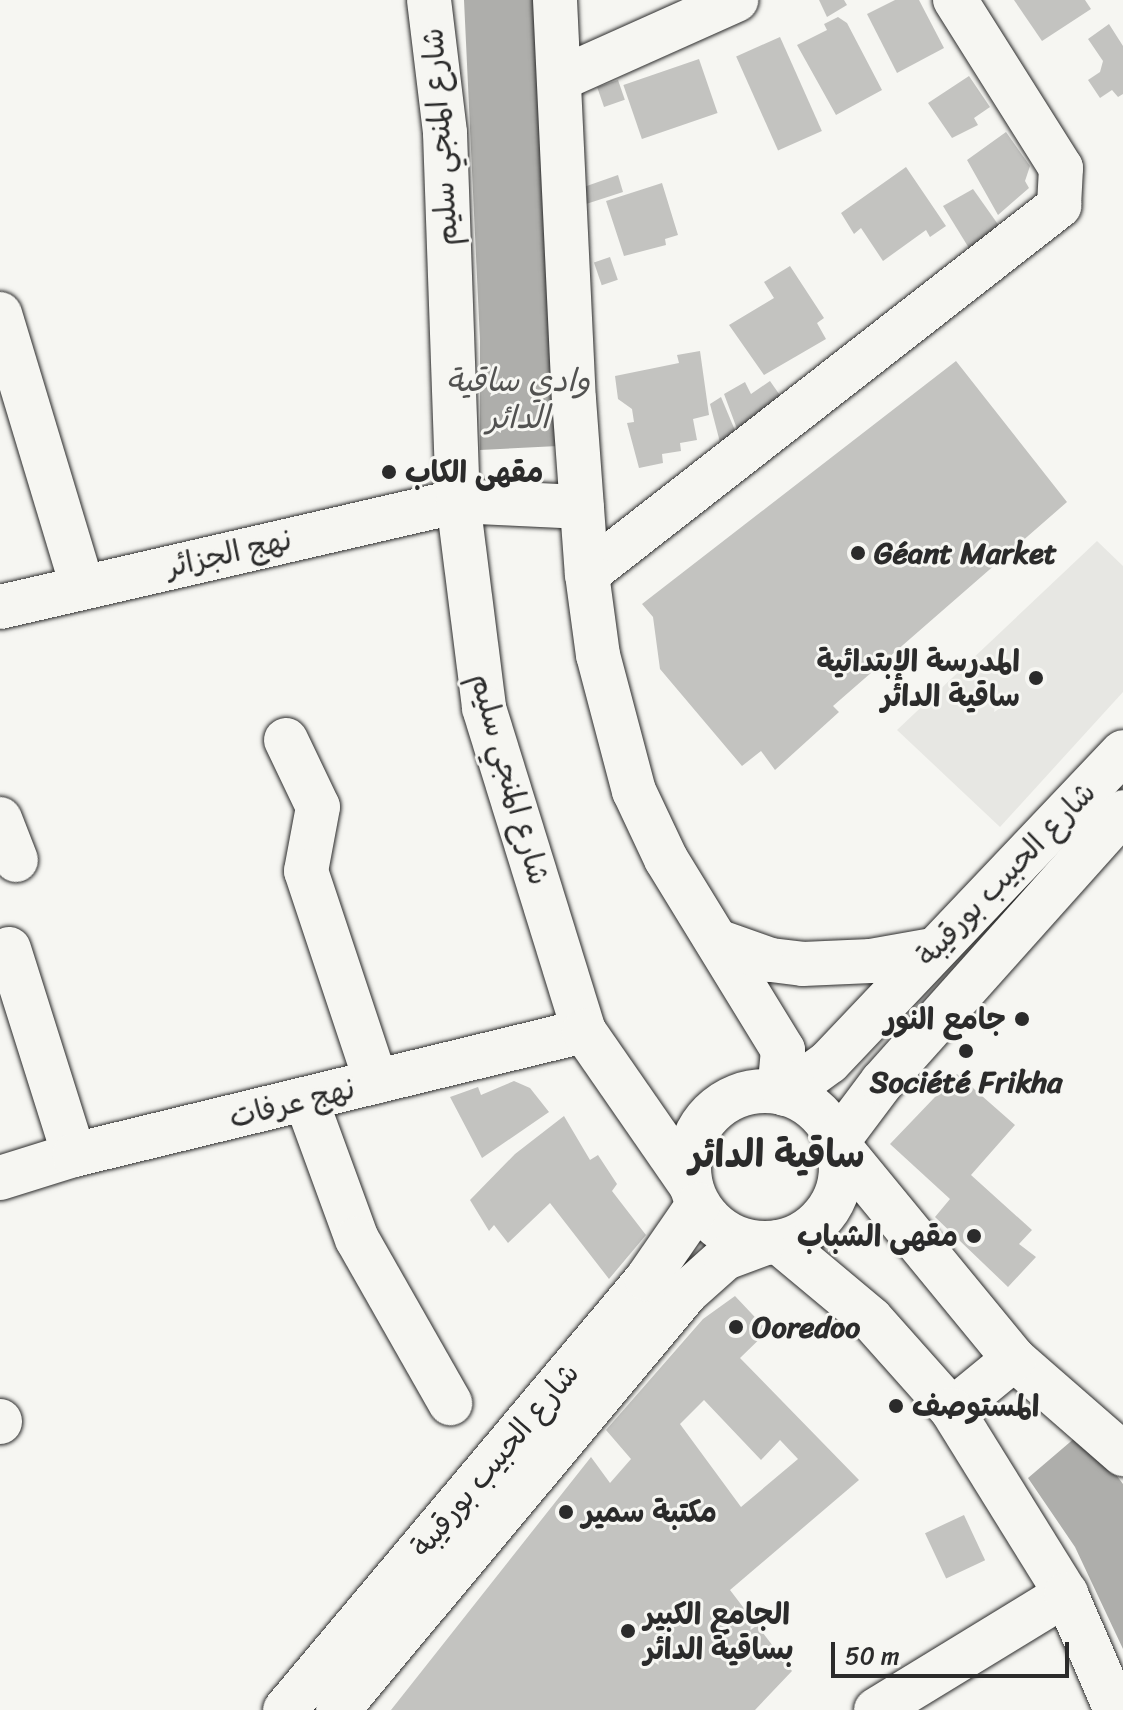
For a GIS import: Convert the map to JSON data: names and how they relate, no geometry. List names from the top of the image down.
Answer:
{
  "streets": {
    "main road": [
      "شارع المنجي سليم",
      "نهج الجزائر",
      "شارع الحبيب بورقيبة",
      "نهج عرفات"
    ]
  },
  "crossings": [
    ["شارع المنجي سليم", "نهج الجزائر"],
    ["شارع المنجي سليم", "شارع الحبيب بورقيبة"],
    ["شارع المنجي سليم", "نهج عرفات"]
  ],
  "districts": ["ساقية الدائر"],
  "water": ["وادي ساقية الدائر"],
  "places": [
    "مقهى الكاب",
    "Géant Market",
    "المدرسة الإبتدائية ساقية الدائر",
    "جامع النور",
    "Société Frikha",
    "مقهى الشباب",
    "Ooredoo",
    "المستوصف",
    "مكتبة سمير",
    "الجامع الكبير بساقية الدائر"
  ],
  "scale_bar": "50 m"
}
